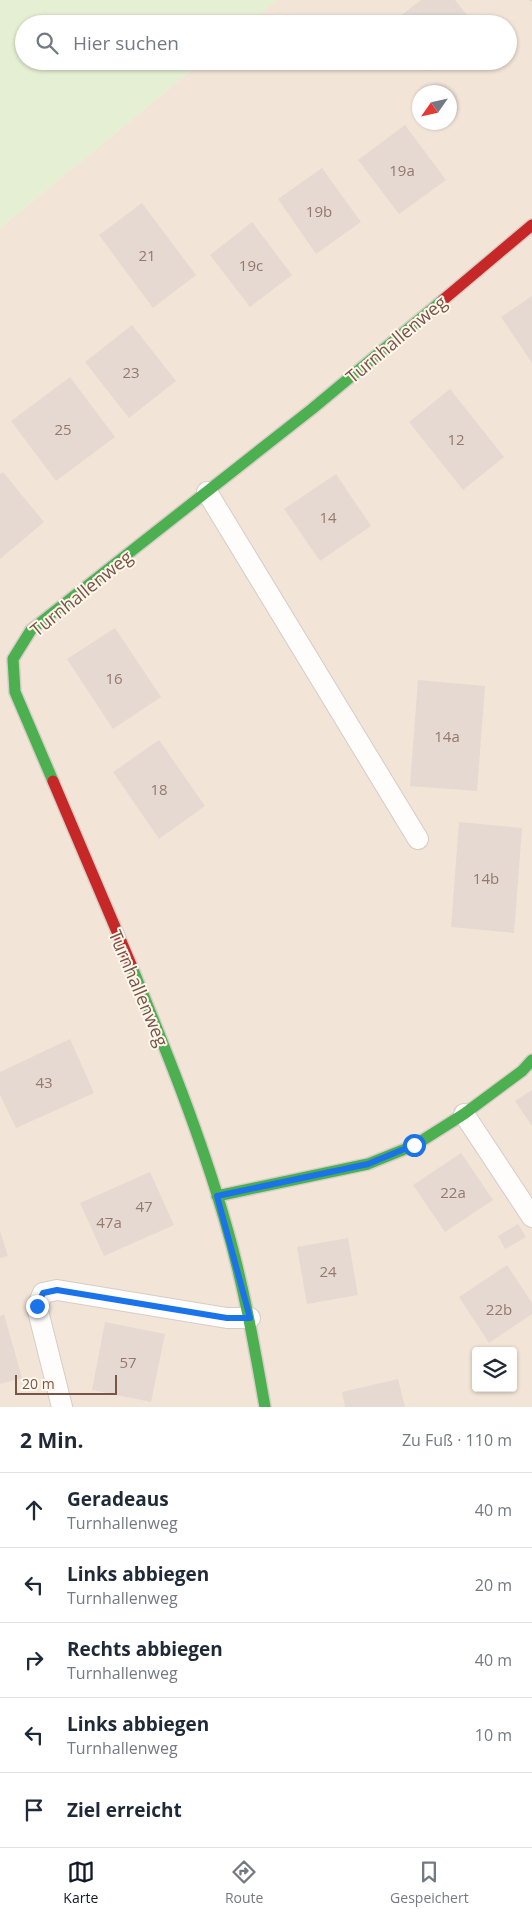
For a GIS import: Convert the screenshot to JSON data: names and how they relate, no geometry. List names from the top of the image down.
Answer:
{
  "streets": {
    "street": ["Turnhallenweg"]
  },
  "house_numbers": [
    "19a",
    "19b",
    "21",
    "19c",
    "23",
    "25",
    "12",
    "14",
    "16",
    "14a",
    "18",
    "14b",
    "43",
    "22a",
    "47",
    "47a",
    "24",
    "22b",
    "57"
  ],
  "scale_bar": "20 m",
  "north": "bottom left",
  "page": {
    "search": "Hier suchen",
    "scale": "20 m",
    "heading": ["2 Min.", "Zu Fuß · 110 m"],
    "list": [
      ["Geradeaus", "Turnhallenweg", "40 m"],
      ["Links abbiegen", "Turnhallenweg", "20 m"],
      ["Rechts abbiegen", "Turnhallenweg", "40 m"],
      ["Links abbiegen", "Turnhallenweg", "10 m"],
      "Ziel erreicht"
    ],
    "nav": ["Karte", "Route", "Gespeichert"]
  }
}
